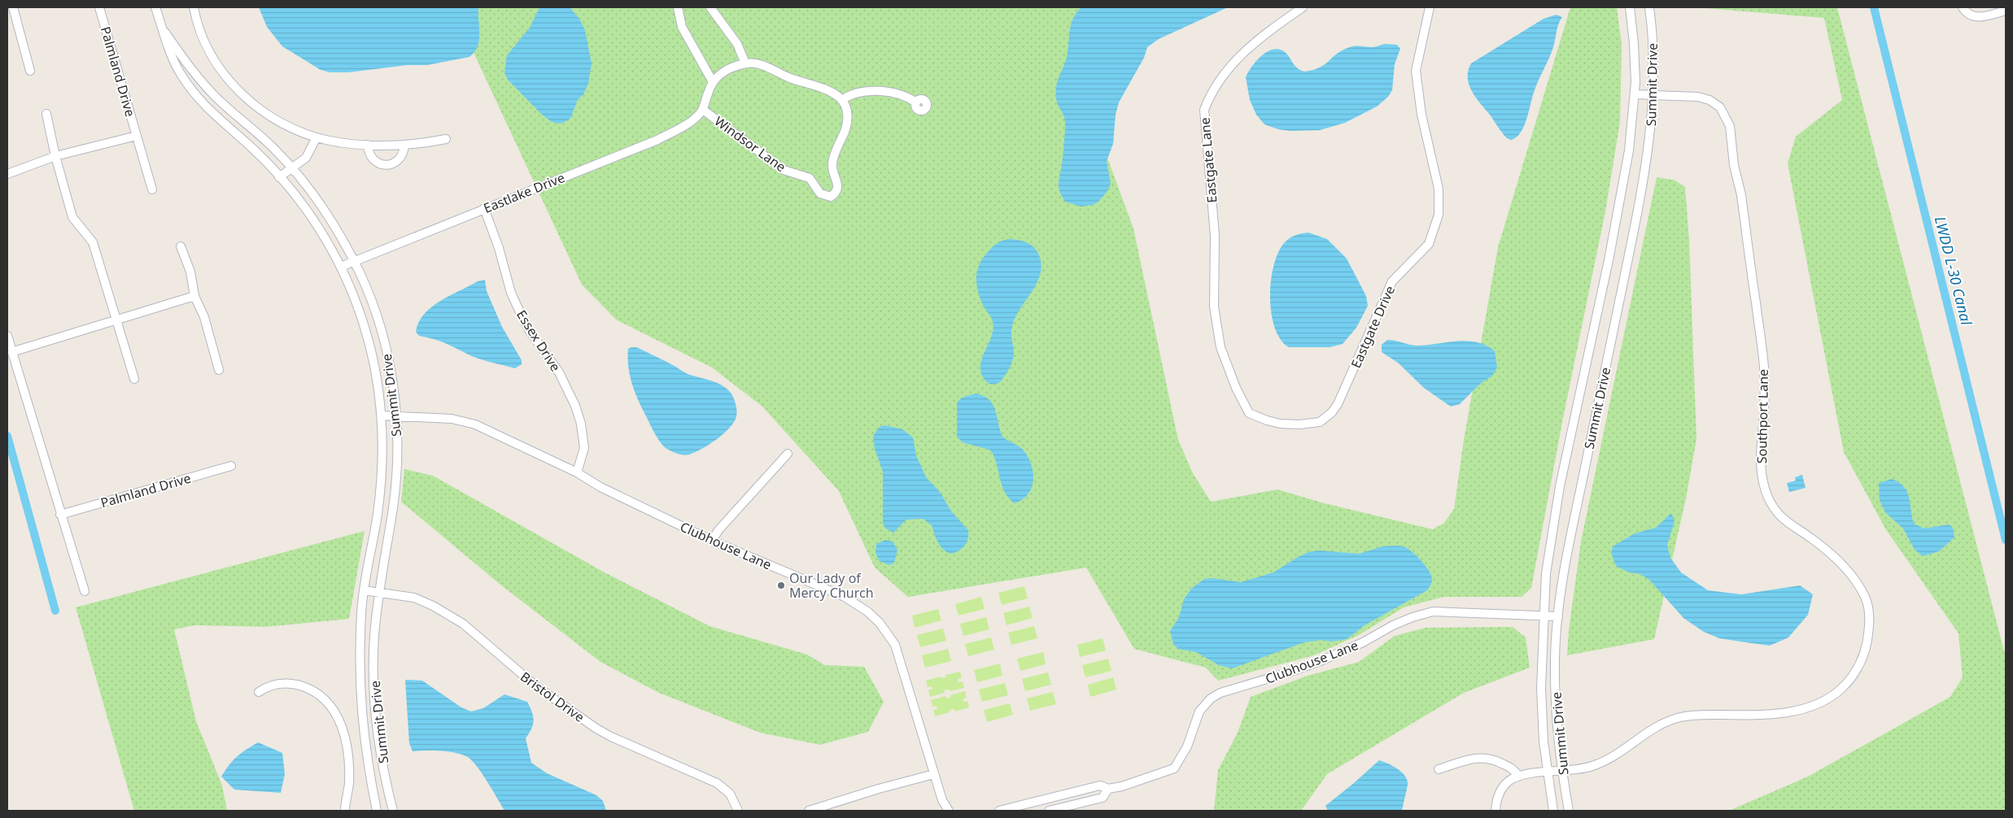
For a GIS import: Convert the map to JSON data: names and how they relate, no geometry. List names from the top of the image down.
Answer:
{
  "streets": {
    "street": [
      "Palmland Drive",
      "Summit Drive",
      "Windsor Lane",
      "Eastgate Lane",
      "Eastlake Drive",
      "Eastgate Drive",
      "Essex Drive",
      "Southport Lane",
      "Clubhouse Lane",
      "Bristol Drive"
    ]
  },
  "crossings": [
    ["Summit Drive", "Eastlake Drive"],
    ["Summit Drive", "Southport Lane"],
    ["Summit Drive", "Clubhouse Lane"],
    ["Summit Drive", "Bristol Drive"],
    ["Windsor Lane", "Eastlake Drive"],
    ["Eastgate Lane", "Eastgate Drive"],
    ["Eastlake Drive", "Essex Drive"],
    ["Essex Drive", "Clubhouse Lane"]
  ],
  "water": ["LWDD L-30 Canal"],
  "places": ["Our Lady of Mercy Church"]
}
